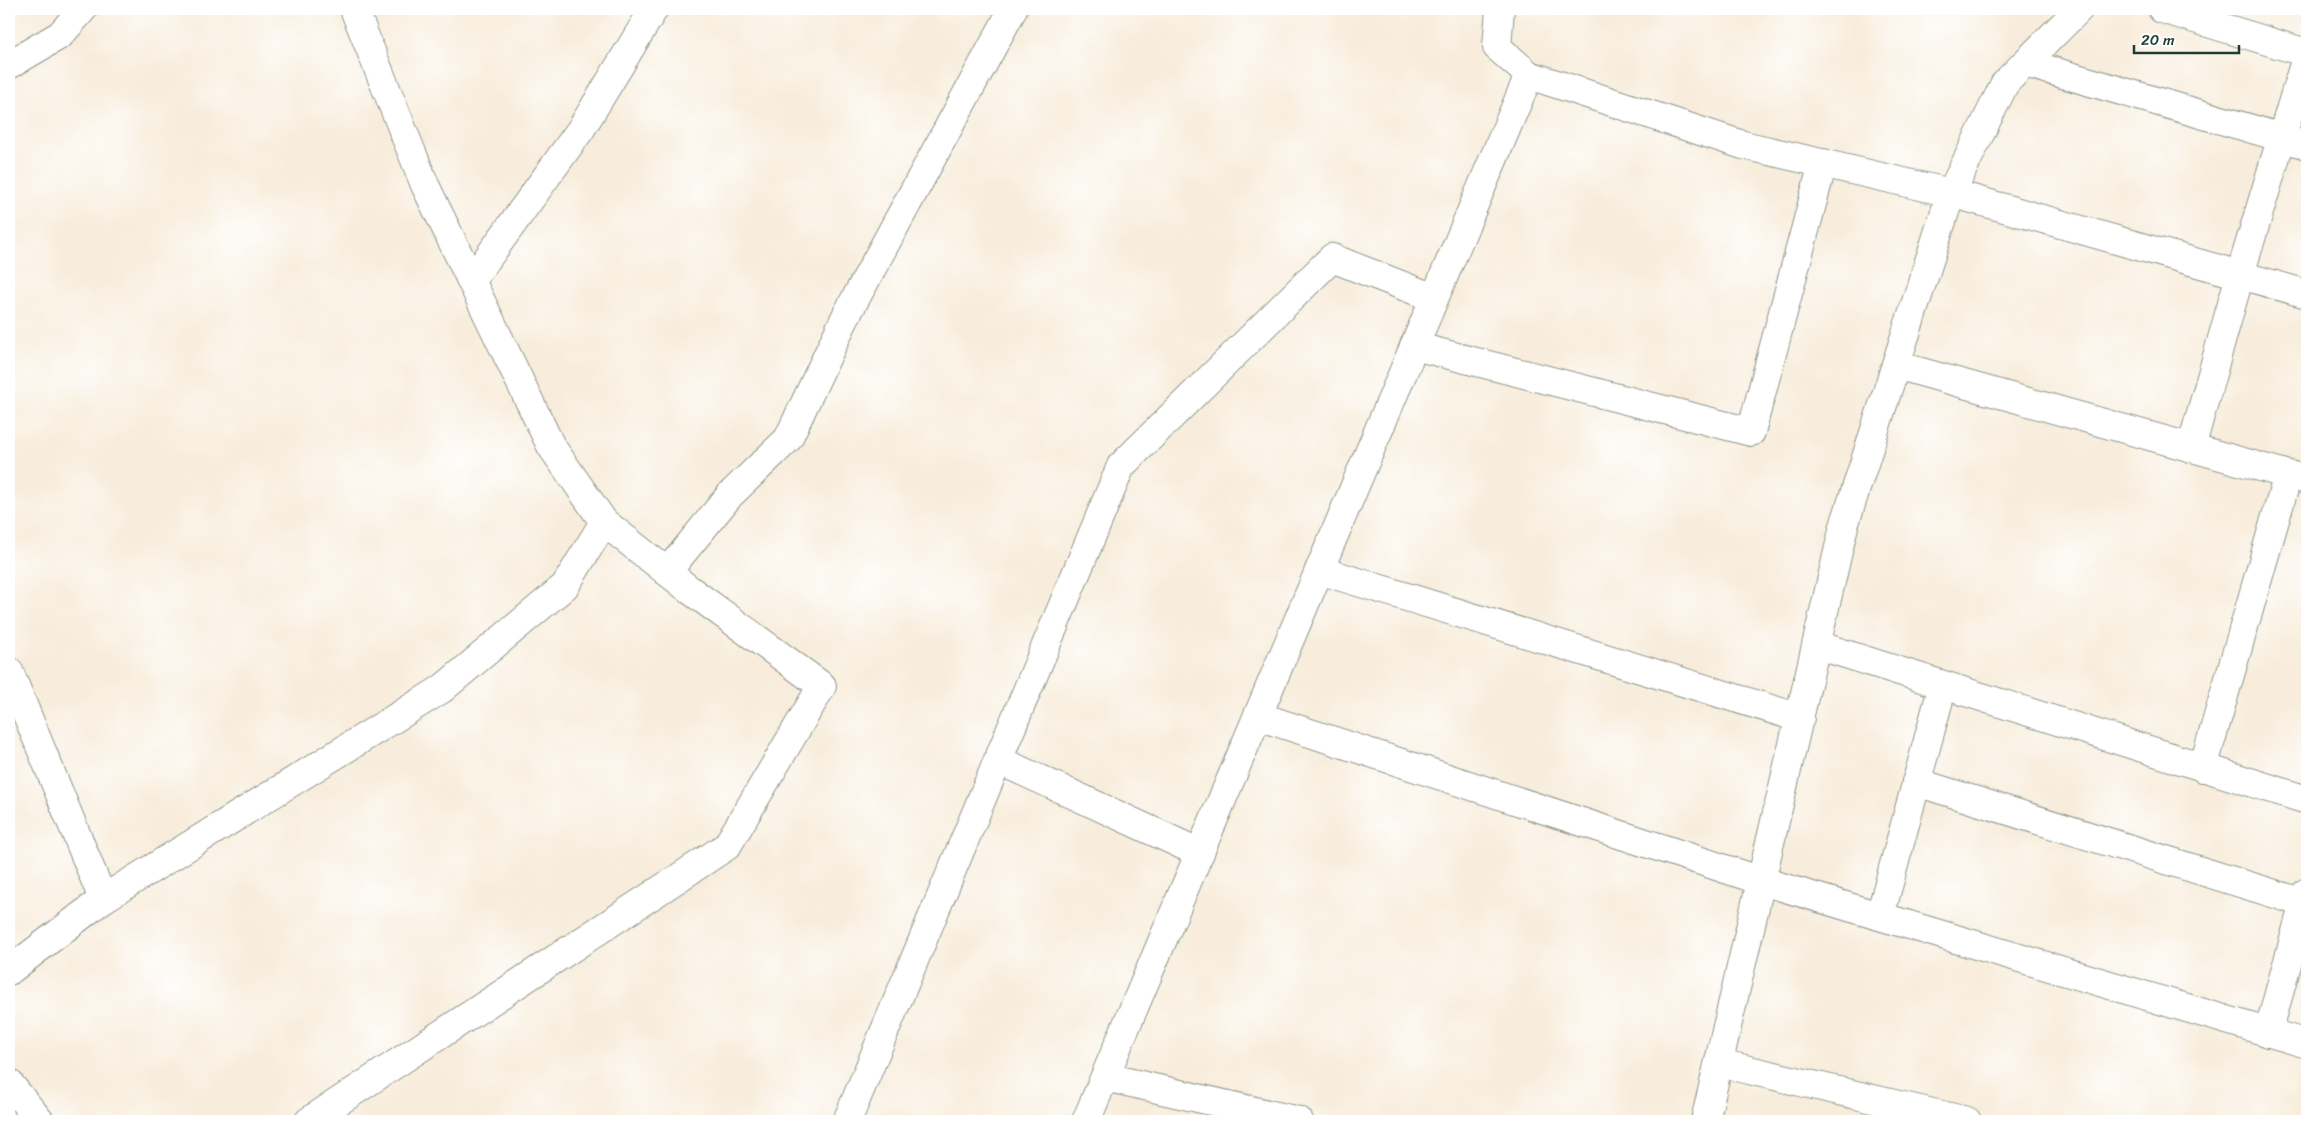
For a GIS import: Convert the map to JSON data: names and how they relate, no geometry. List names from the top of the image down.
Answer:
{
  "scale_bar": "20 m"
}
